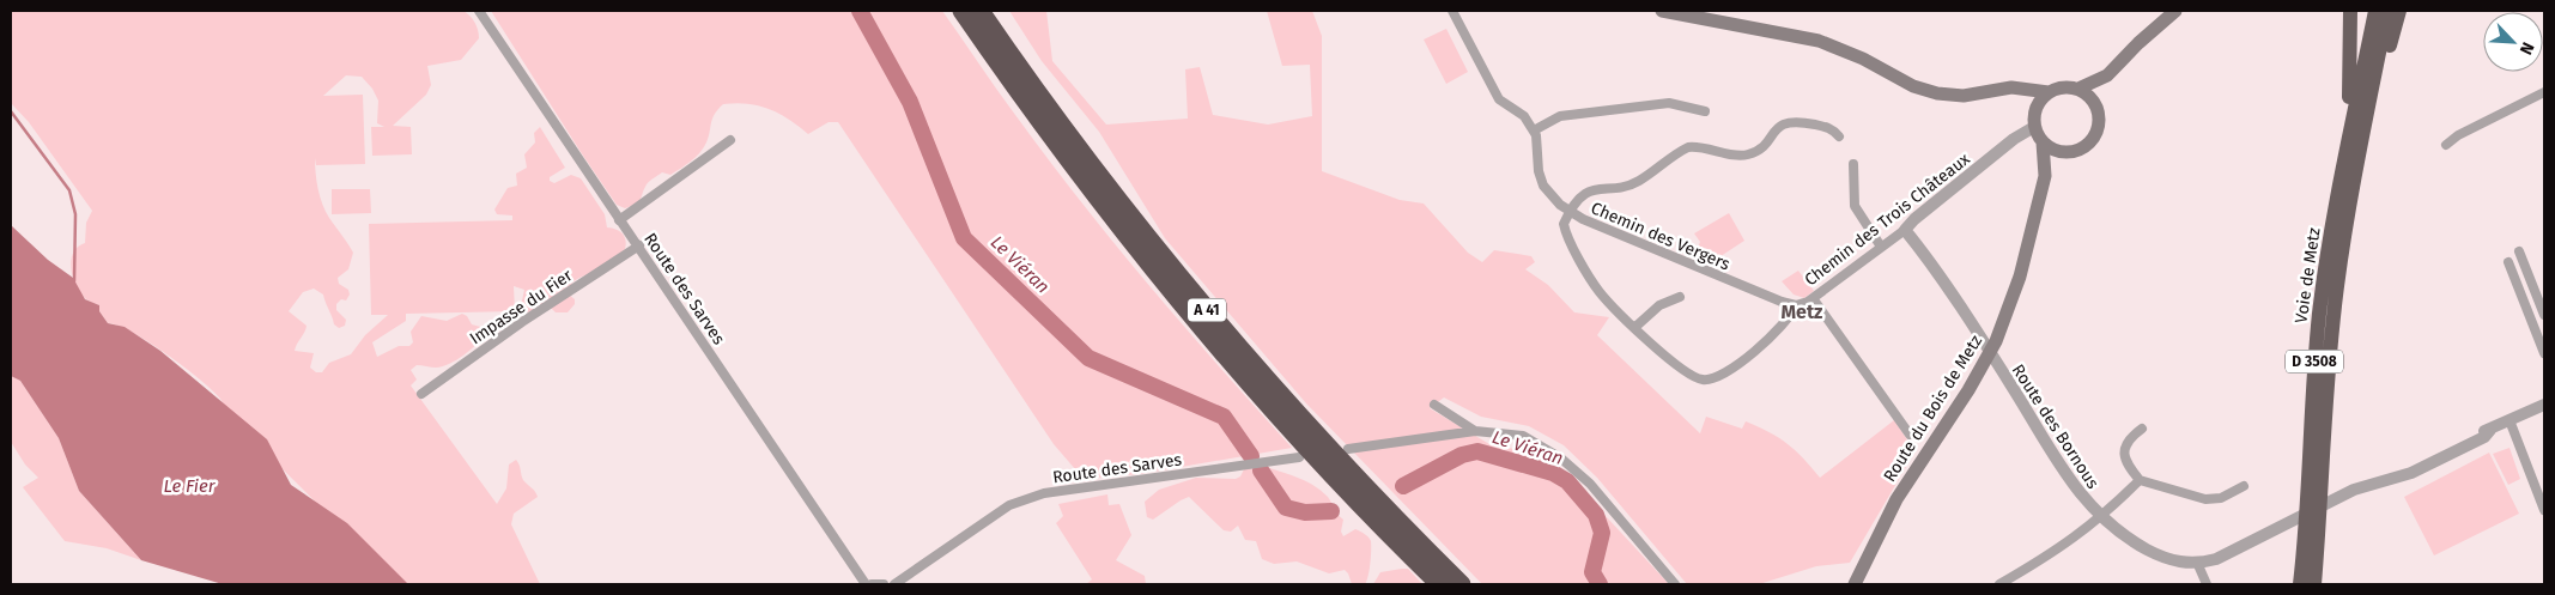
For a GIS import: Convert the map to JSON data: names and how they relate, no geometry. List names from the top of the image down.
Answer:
{
  "streets": {
    "highway": ["Voie de Metz", "A 41", "D 3508"],
    "main road": ["Route du Bois de Metz"],
    "street": [
      "Chemin des Trois Châteaux",
      "Chemin des Vergers",
      "Route des Sarves",
      "Impasse du Fier",
      "Route des Bornous"
    ]
  },
  "crossings": [
    ["Chemin des Trois Châteaux", "Chemin des Vergers"],
    ["Chemin des Trois Châteaux", "Route du Bois de Metz"],
    ["Chemin des Trois Châteaux", "Route des Bornous"],
    ["Route des Sarves", "Impasse du Fier"]
  ],
  "districts": ["Metz"],
  "water": ["Le Viéran", "Le Fier"],
  "north": "bottom right"
}
